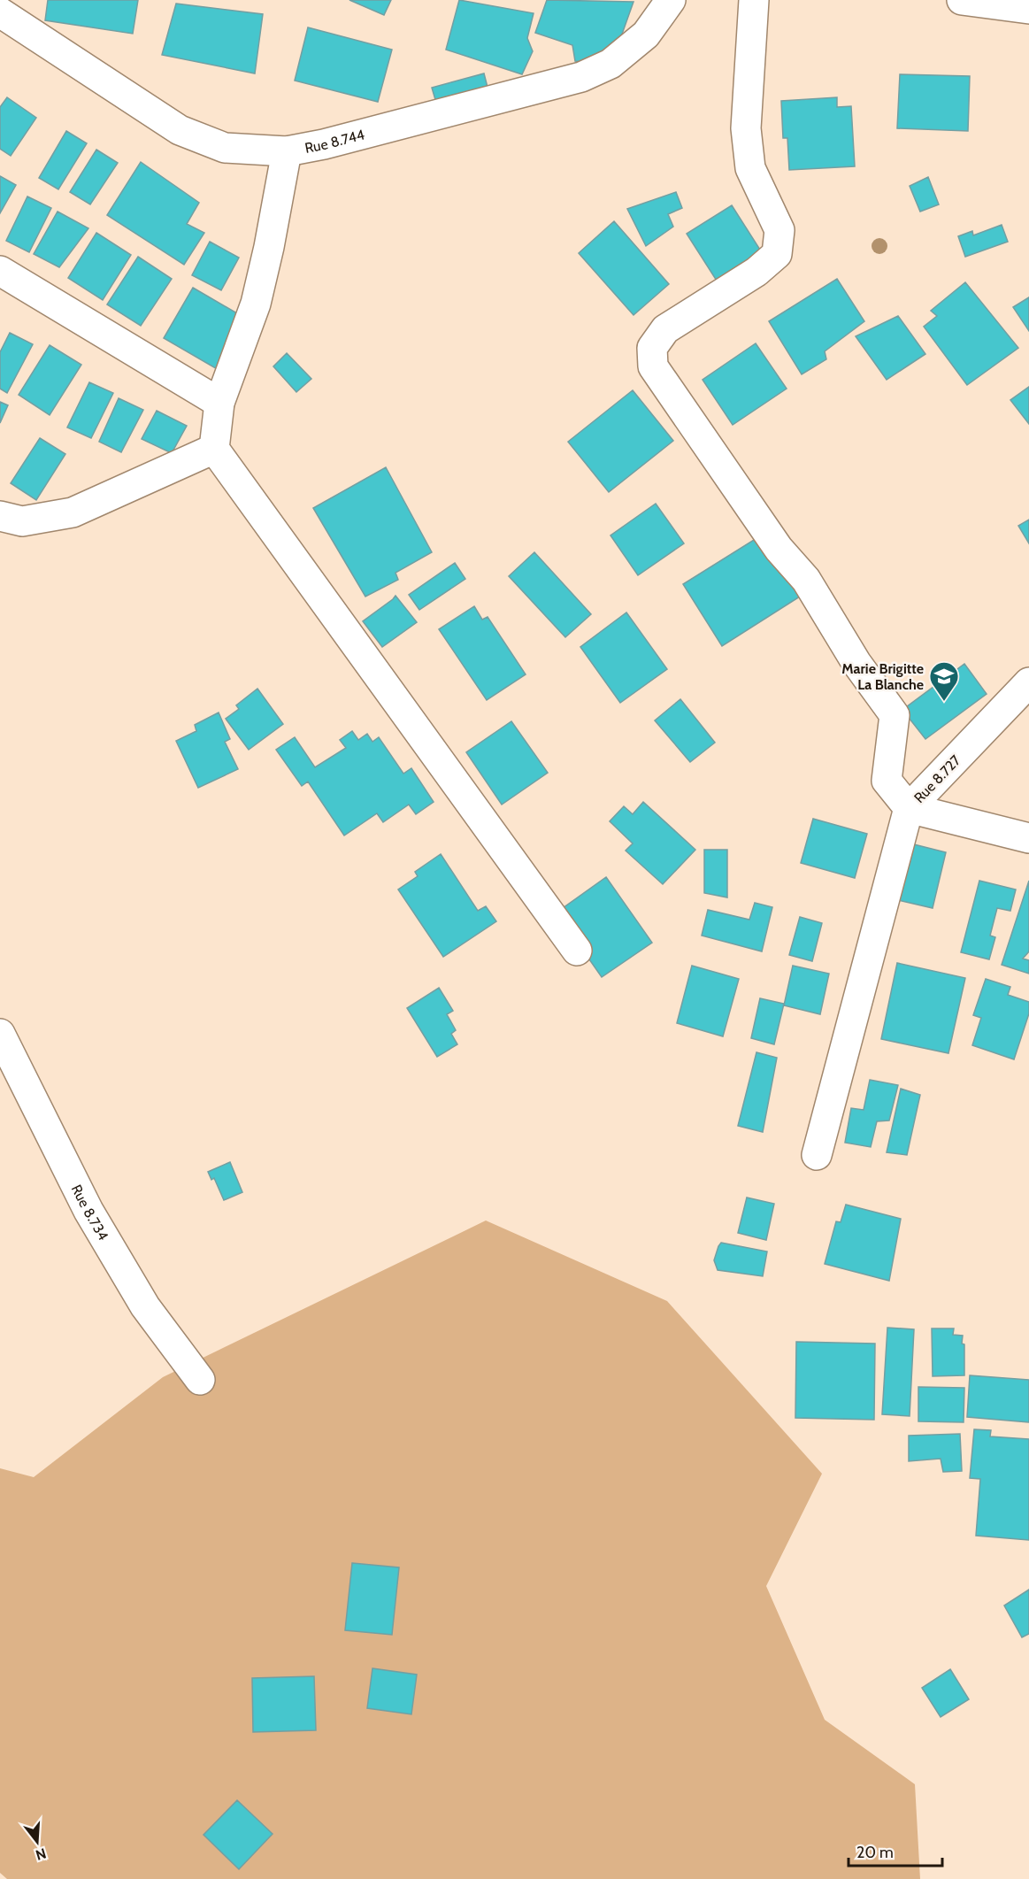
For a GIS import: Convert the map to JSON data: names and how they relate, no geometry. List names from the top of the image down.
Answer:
{
  "streets": {
    "street": ["Rue 8.744", "Rue 8.727", "Rue 8.734"]
  },
  "places": {
    "school or university": ["Marie Brigitte La Blanche"]
  },
  "scale_bar": "20 m",
  "north": "bottom"
}
